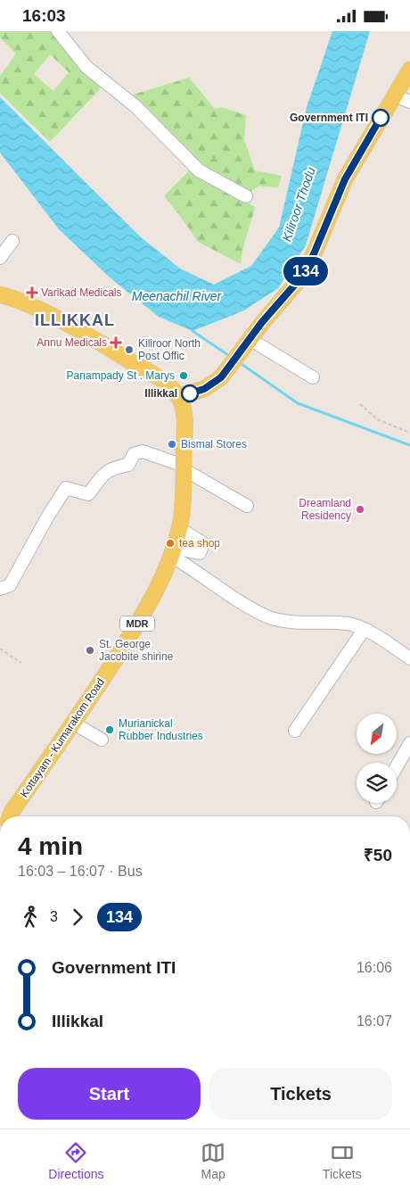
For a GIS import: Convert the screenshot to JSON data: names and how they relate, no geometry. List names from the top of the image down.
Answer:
{
  "streets": {
    "main road": ["MDR", "Kottayam - Kumarakom Road"]
  },
  "districts": ["ILLIKKAL"],
  "water": ["Kiliroor Thodu", "Meenachil River"],
  "places": {
    "other": [
      "Government ITI",
      "Kiliroor North Post Offic",
      "Panampady St . Marys",
      "Illikkal",
      "Bismal Stores",
      "Dreamland Residency",
      "tea shop",
      "St. George Jacobite shirine",
      "Murianickal Rubber Industries"
    ],
    "health": ["Varikad Medicals", "Annu Medicals"]
  },
  "lines": ["bus line 134"],
  "north": "bottom left",
  "page": {
    "status": "16:03",
    "on_map": "134",
    "heading": ["4 min", "16:03 – 16:07 · Bus", "₹50"],
    "legs": ["3", "134"],
    "list": [
      {
        "name": "Government ITI",
        "value": "16:06"
      },
      {
        "name": "Illikkal",
        "value": "16:07"
      }
    ],
    "buttons": ["Start", "Tickets"],
    "tabs": ["Directions", "Map", "Tickets"]
  }
}
